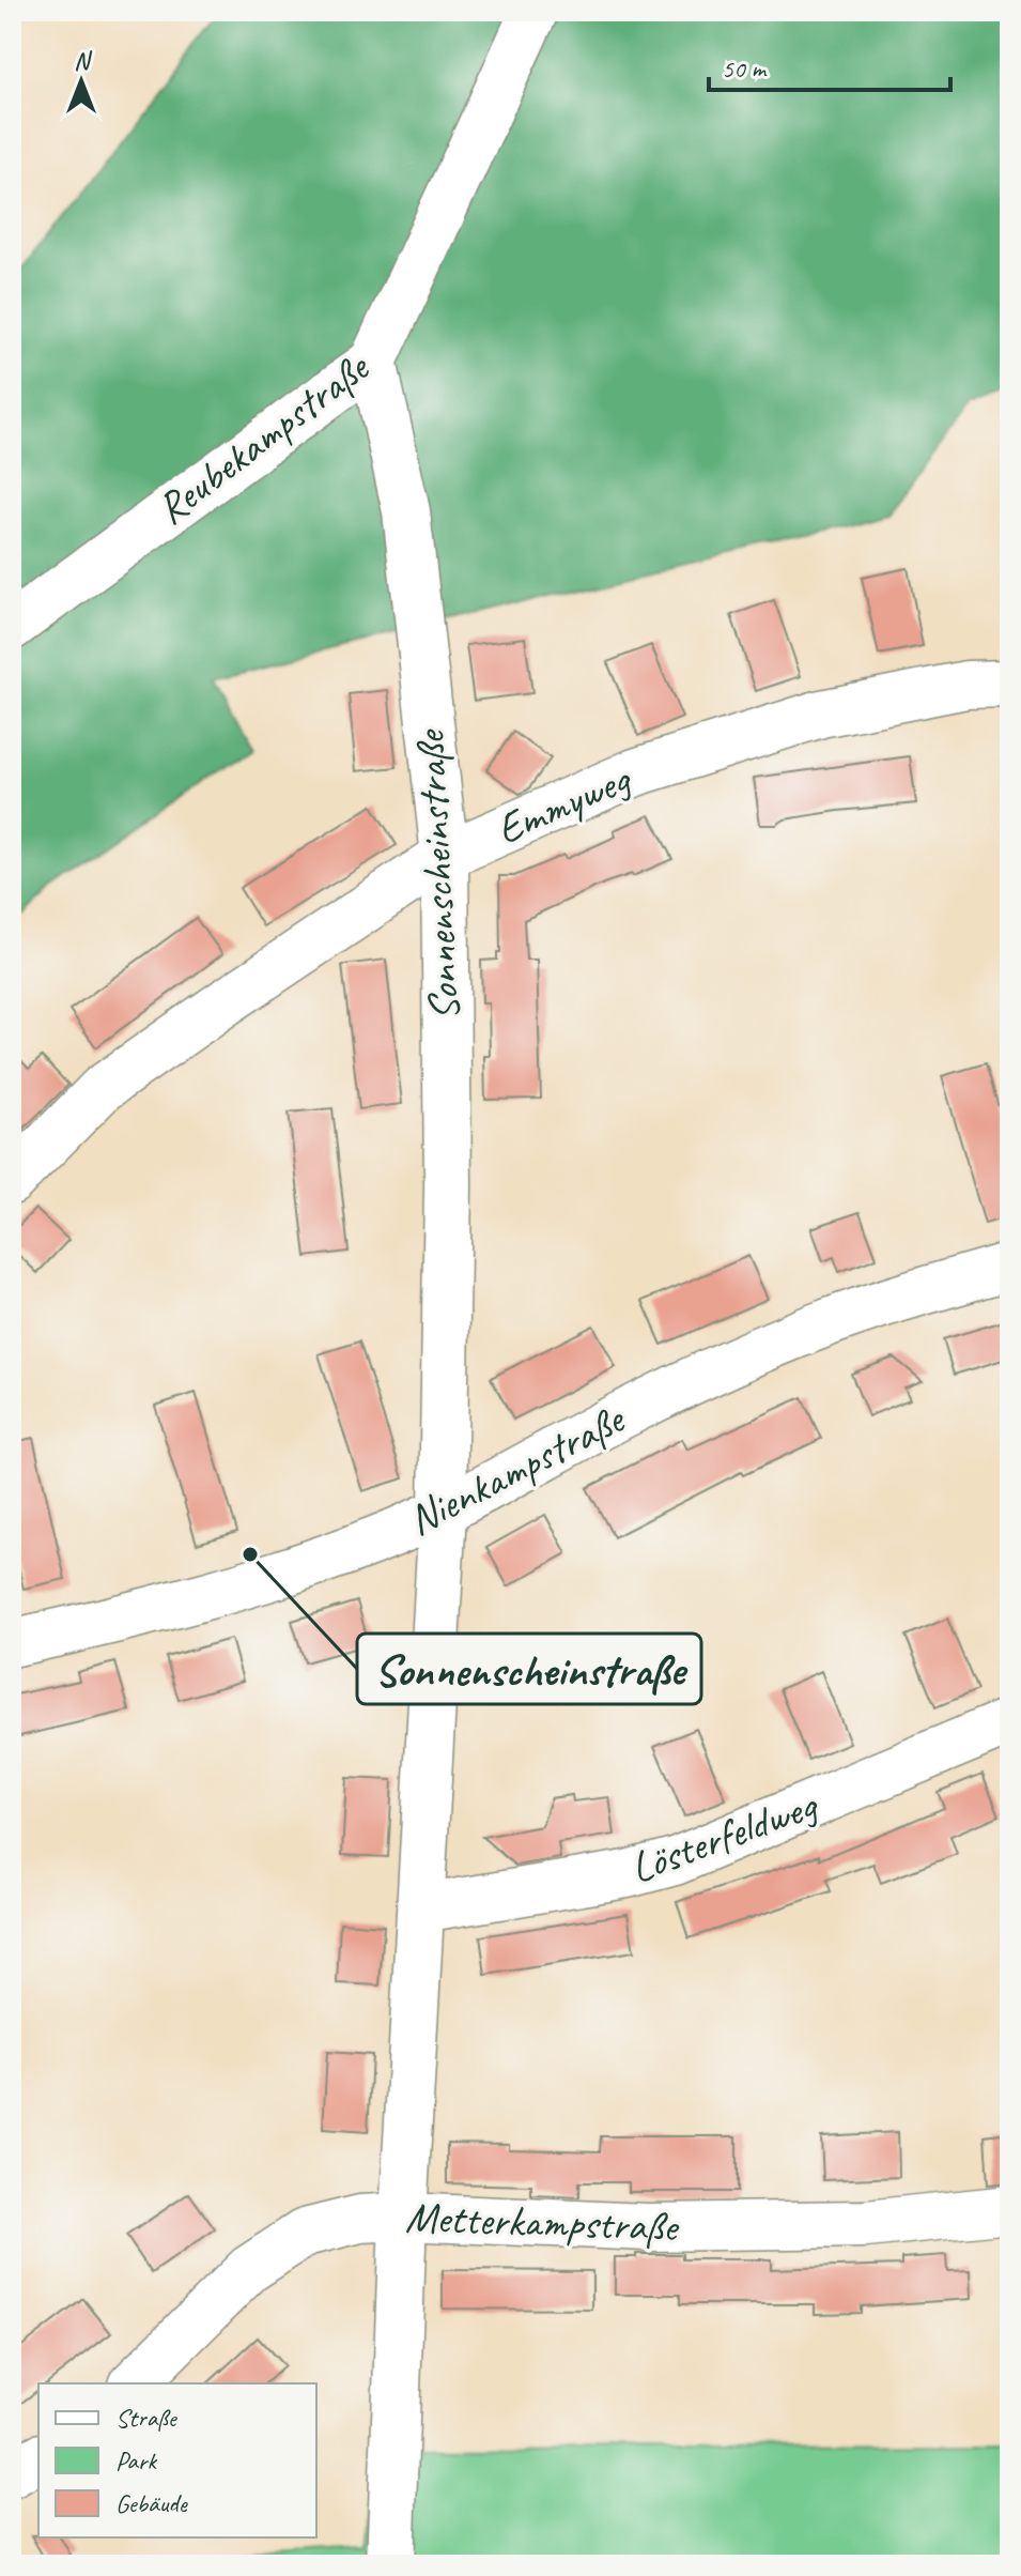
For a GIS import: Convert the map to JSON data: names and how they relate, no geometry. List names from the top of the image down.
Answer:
{
  "streets": {
    "street": [
      "Reubekampstraße",
      "Emmyweg",
      "Sonnenscheinstraße",
      "Nienkampstraße",
      "Lösterfeldweg",
      "Metterkampstraße"
    ]
  },
  "crossings": [
    ["Reubekampstraße", "Sonnenscheinstraße"],
    ["Emmyweg", "Sonnenscheinstraße"],
    ["Sonnenscheinstraße", "Nienkampstraße"],
    ["Sonnenscheinstraße", "Lösterfeldweg"],
    ["Sonnenscheinstraße", "Metterkampstraße"]
  ],
  "places": ["Sonnenscheinstraße"],
  "legend": ["Straße", "Park", "Gebäude"],
  "scale_bar": "50 m",
  "north": "top"
}
